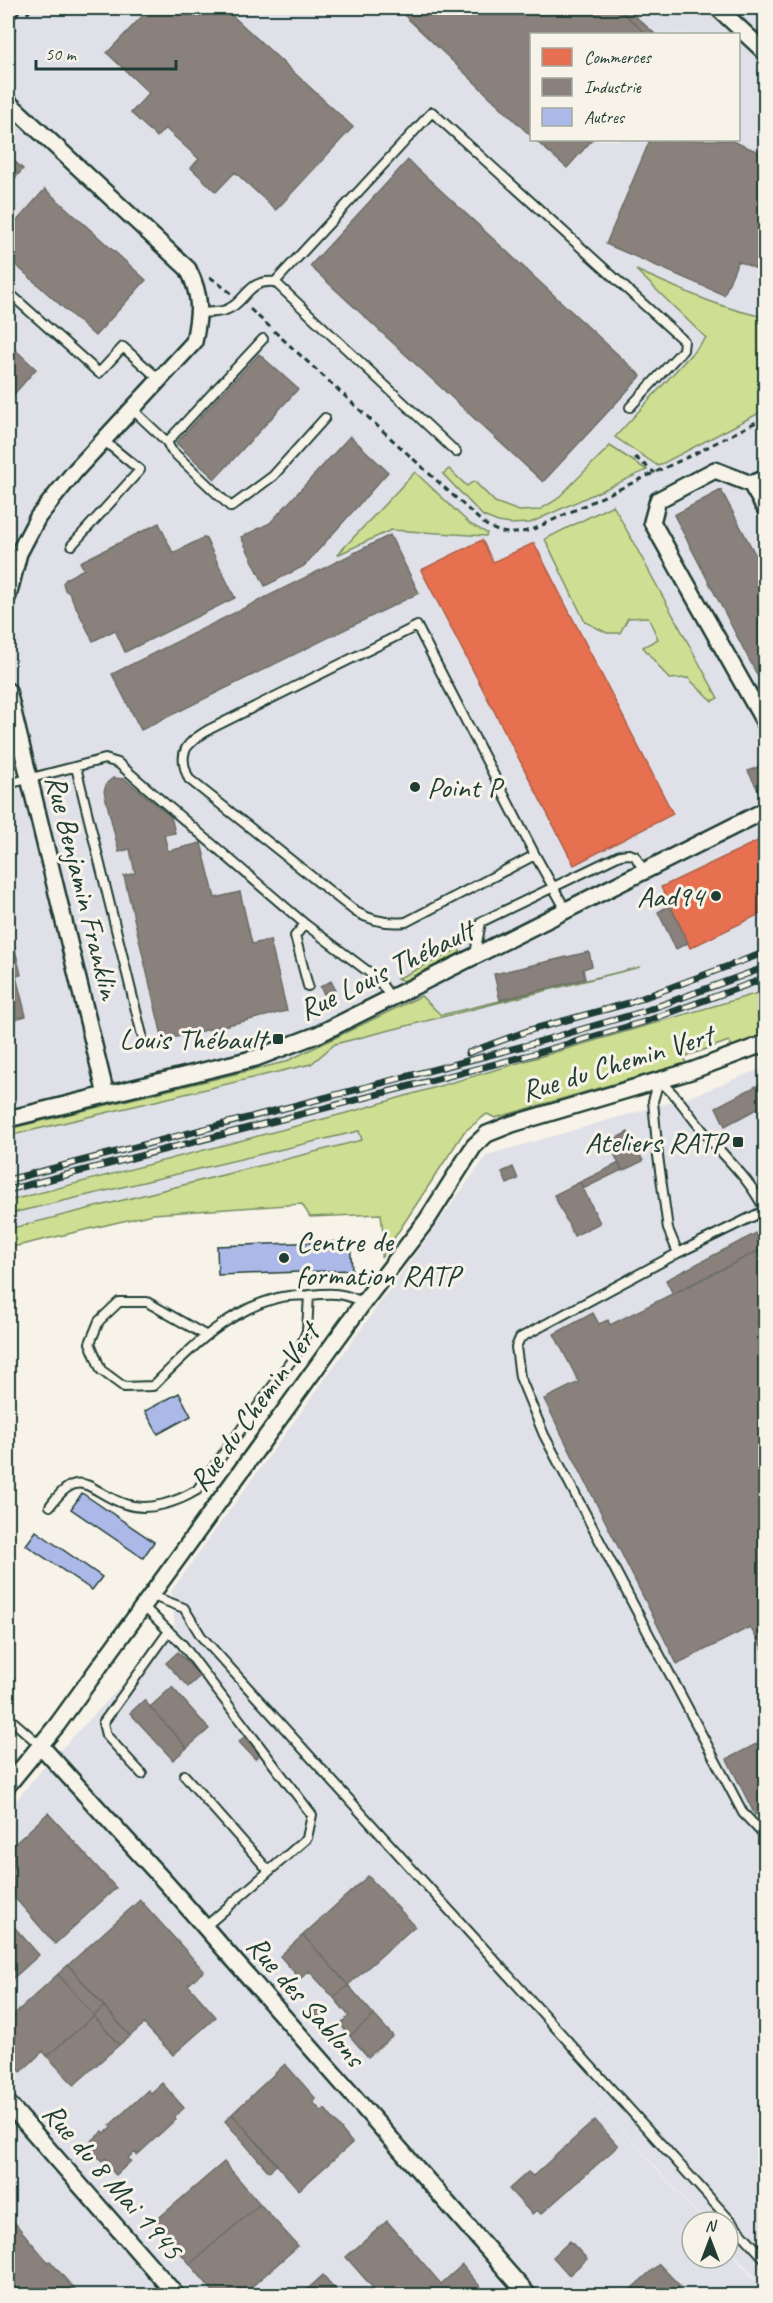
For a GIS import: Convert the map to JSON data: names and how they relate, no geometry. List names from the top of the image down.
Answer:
{
  "streets": {
    "street": [
      "Rue Benjamin Franklin",
      "Rue Louis Thébault",
      "Rue du Chemin Vert",
      "Rue des Sablons",
      "Rue du 8 Mai 1945"
    ]
  },
  "crossings": [
    ["Rue Benjamin Franklin", "Rue Louis Thébault"],
    ["Rue du Chemin Vert", "Rue des Sablons"]
  ],
  "places": {
    "other": ["Point P", "Aad94", "Centre de formation RATP"],
    "transit": ["Louis Thébault", "Ateliers RATP"]
  },
  "legend": ["Commerces", "Industrie", "Autres"],
  "scale_bar": "50 m",
  "north": "top"
}
